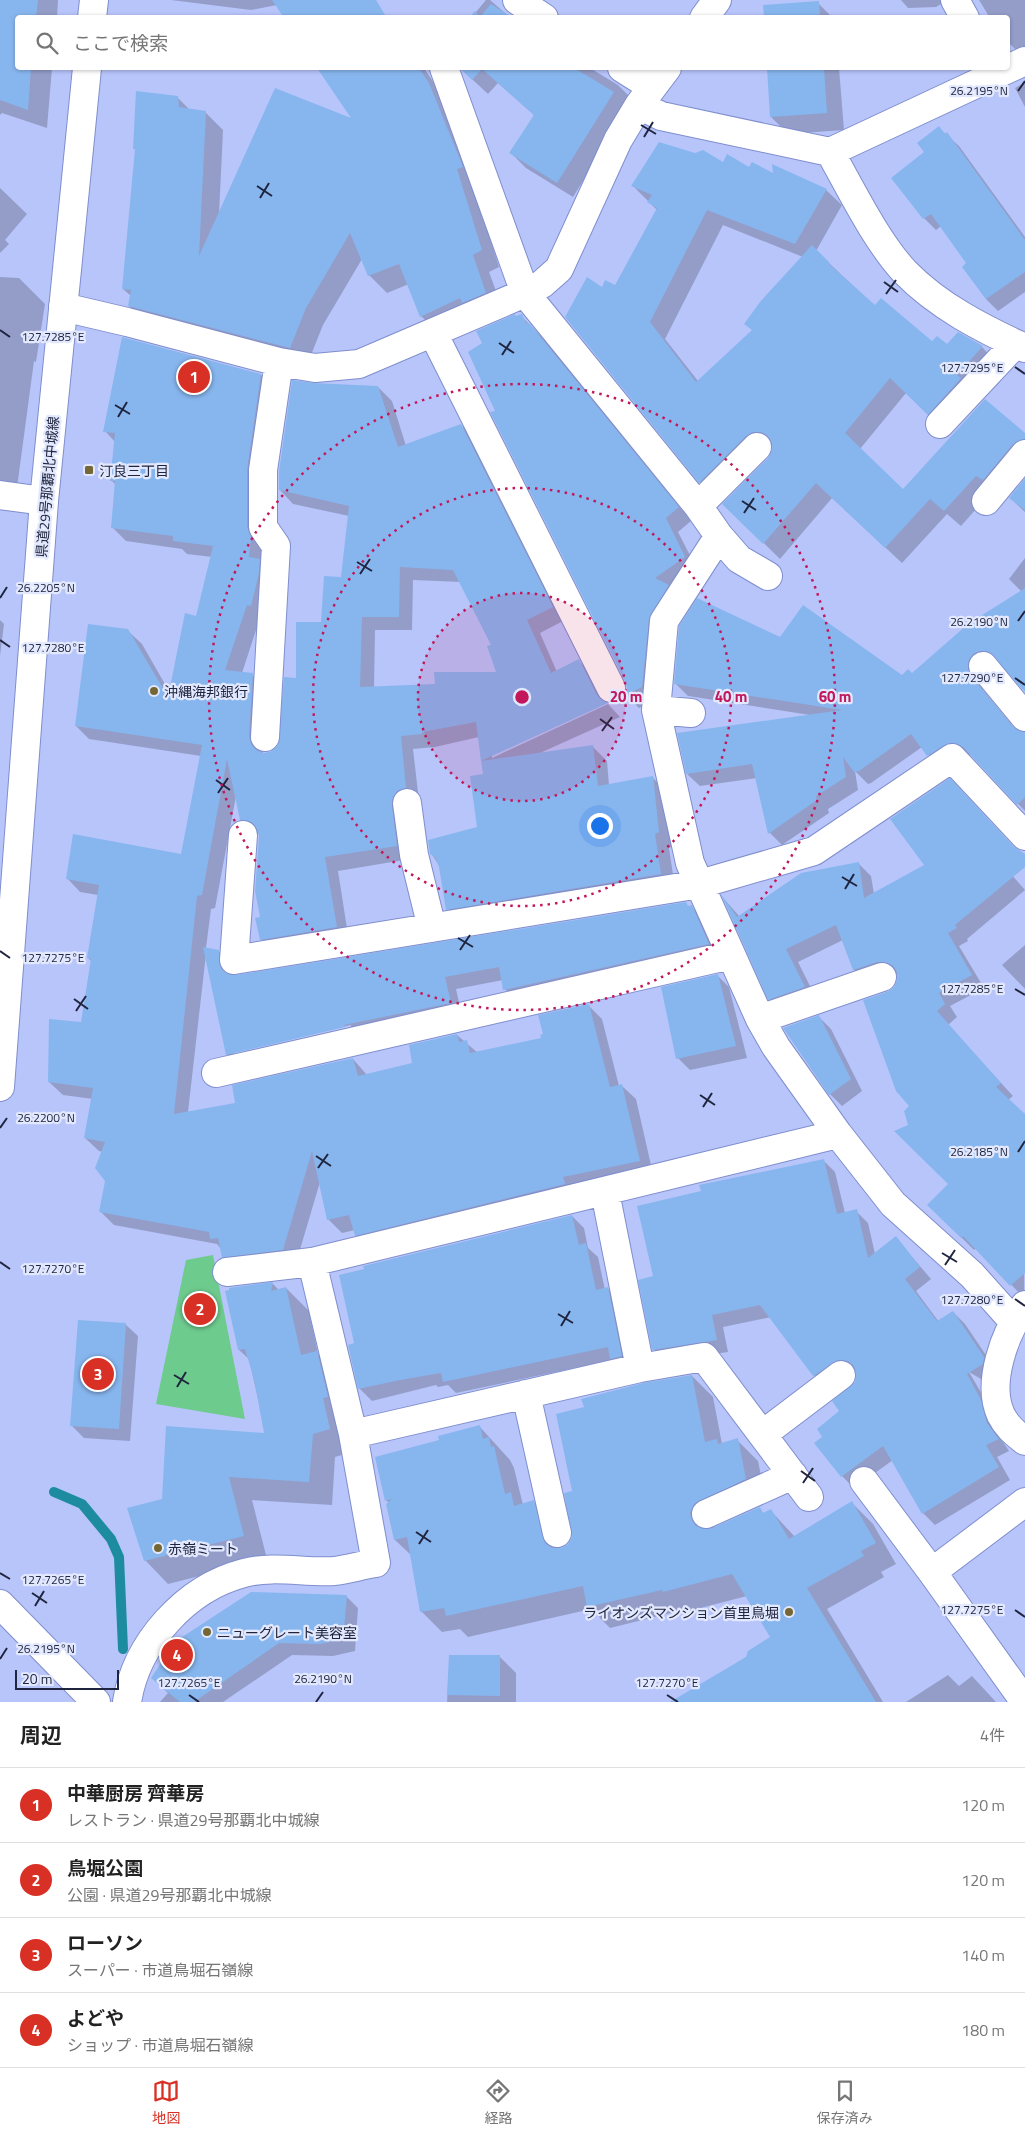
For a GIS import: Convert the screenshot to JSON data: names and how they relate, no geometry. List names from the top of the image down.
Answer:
{
  "streets": {
    "street": ["県道29号那覇北中城線"]
  },
  "places": {
    "transit": ["汀良三丁目"],
    "other": [
      "沖縄海邦銀行",
      "赤嶺ミート",
      "ライオンズマンション首里鳥堀",
      "ニューグレート美容室"
    ]
  },
  "scale_bar": "20 m",
  "page": {
    "search": "ここで検索",
    "pins": [
      "1",
      "2",
      "3",
      "4"
    ],
    "scale": "20 m",
    "heading": ["周辺", "4件"],
    "list": [
      {
        "mark": "1",
        "name": "中華厨房 齊華房",
        "note": "レストラン · 県道29号那覇北中城線",
        "value": "120 m"
      },
      {
        "mark": "2",
        "name": "鳥堀公園",
        "note": "公園 · 県道29号那覇北中城線",
        "value": "120 m"
      },
      {
        "mark": "3",
        "name": "ローソン",
        "note": "スーパー · 市道鳥堀石嶺線",
        "value": "140 m"
      },
      {
        "mark": "4",
        "name": "よどや",
        "note": "ショップ · 市道鳥堀石嶺線",
        "value": "180 m"
      }
    ],
    "nav": ["地図", "経路", "保存済み"]
  },
  "coordinates": [
    "26.2195°N",
    "127.7285°E",
    "127.7295°E",
    "26.2205°N",
    "26.2190°N",
    "127.7280°E",
    "127.7290°E",
    "127.7275°E",
    "26.2200°N",
    "26.2185°N",
    "127.7270°E",
    "127.7265°E"
  ],
  "rings": ["20 m", "40 m", "60 m"]
}
